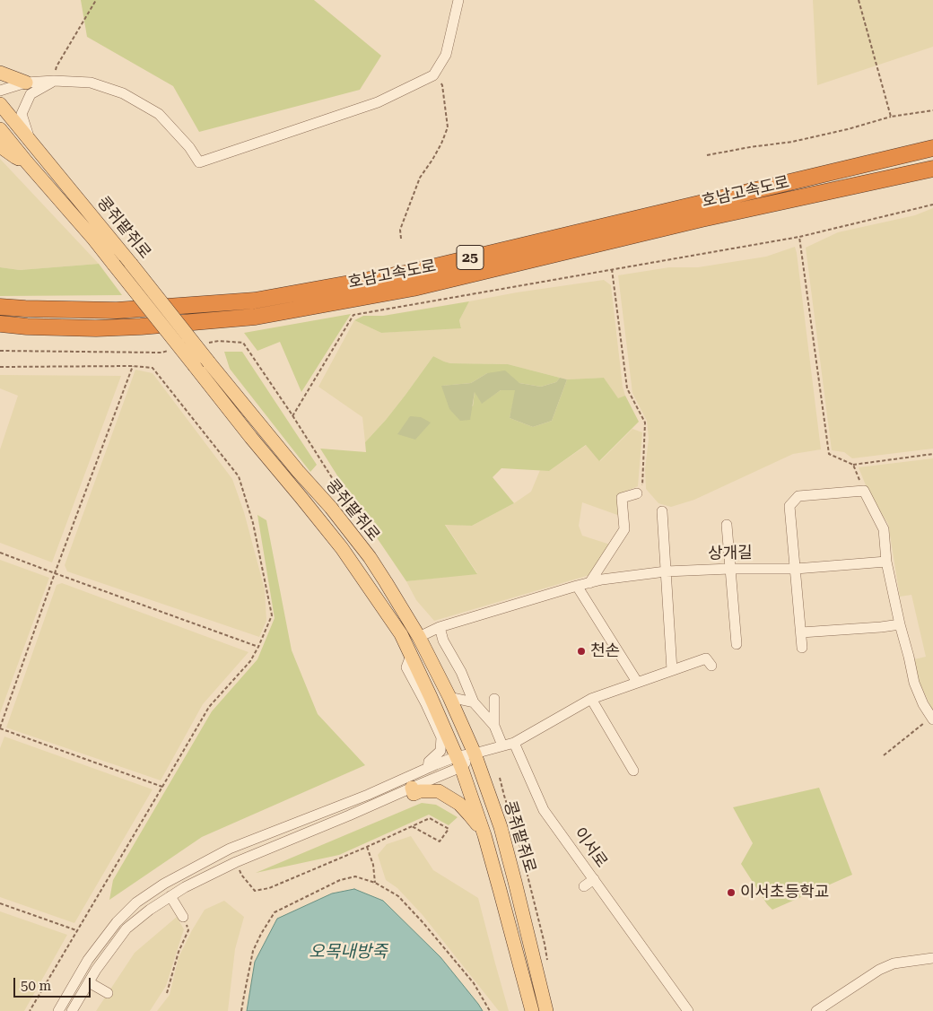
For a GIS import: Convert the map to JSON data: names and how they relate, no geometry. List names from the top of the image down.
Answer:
{
  "streets": {
    "highway": ["호남고속도로", "25"],
    "main road": ["콩쥐팥쥐로"],
    "street": ["상개길", "이서로"]
  },
  "crossings": [
    ["콩쥐팥쥐로", "상개길"]
  ],
  "water": ["오목내방죽"],
  "places": ["천손", "이서초등학교"],
  "scale_bar": "50 m"
}
